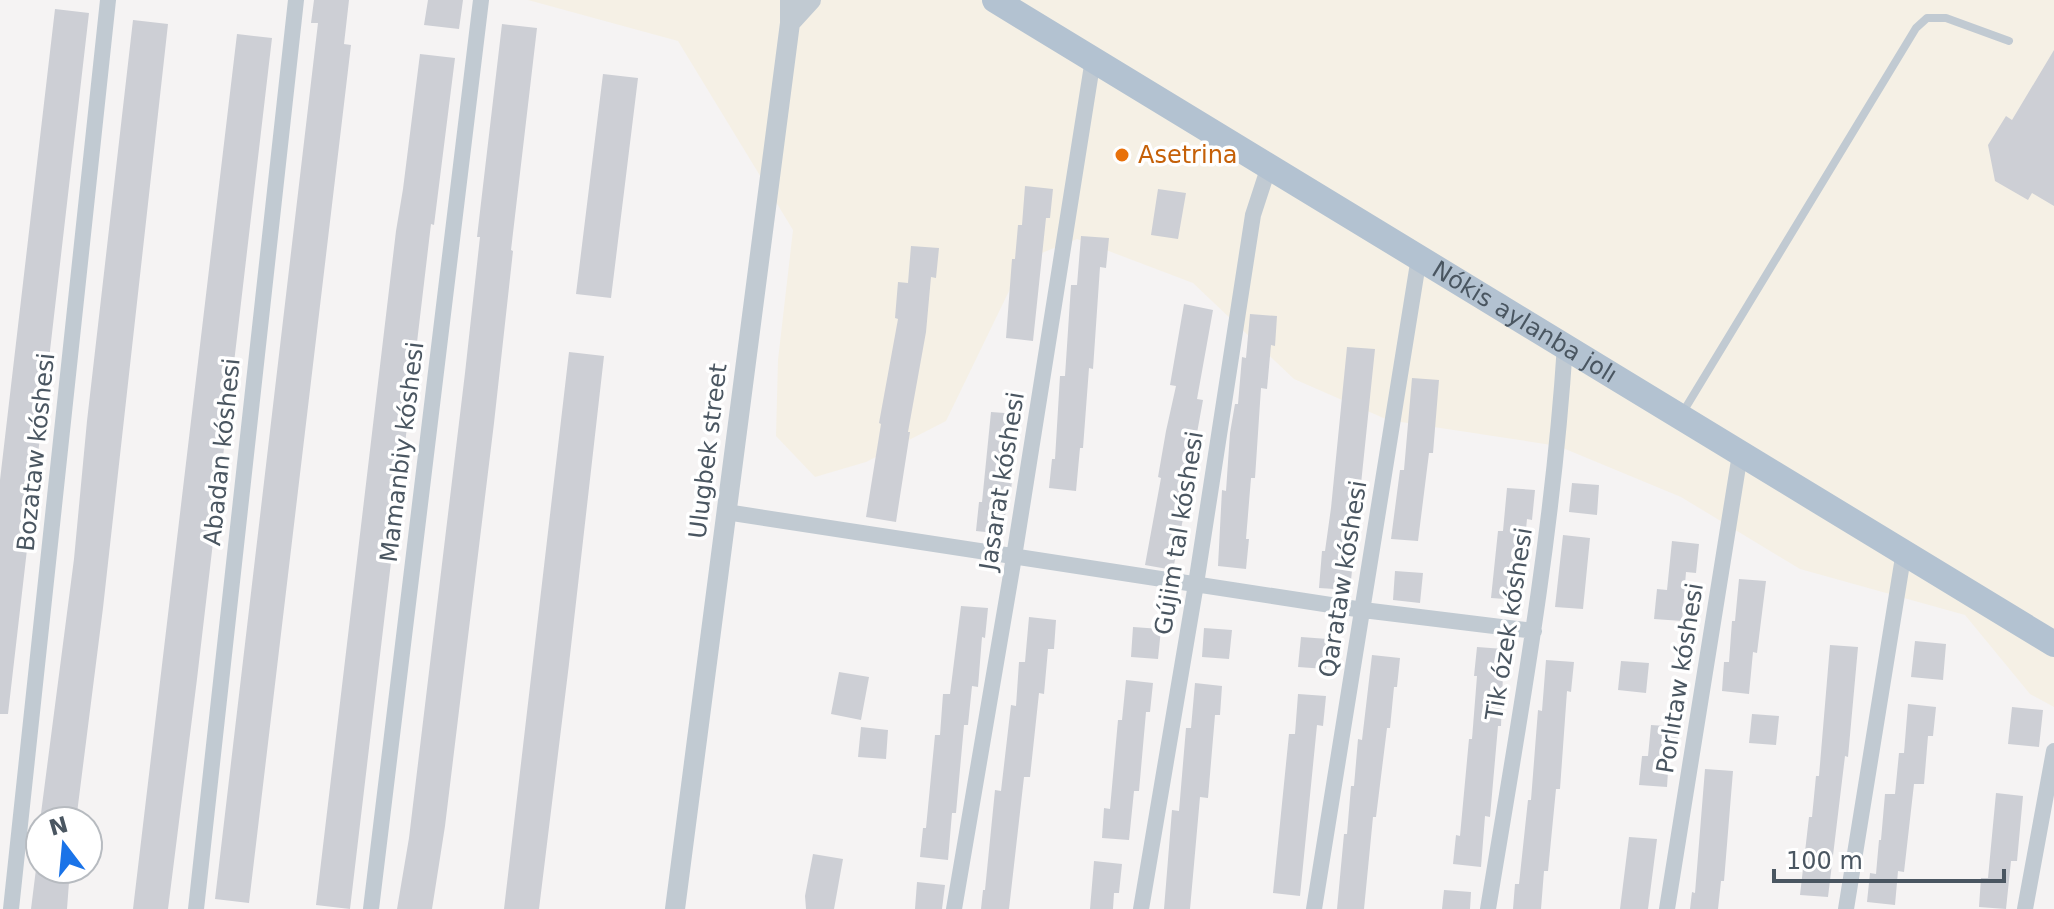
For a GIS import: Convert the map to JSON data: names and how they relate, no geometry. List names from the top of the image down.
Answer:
{
  "streets": {
    "main road": ["Nókis aylanba jolı"],
    "street": [
      "Ulugbek street",
      "Bozataw kóshesi",
      "Abadan kóshesi",
      "Mamanbiy kóshesi",
      "Jasarat kóshesi",
      "Gújim tal kóshesi",
      "Qarataw kóshesi",
      "Tik ózek kóshesi",
      "Porlıtaw kóshesi"
    ]
  },
  "crossings": [
    ["Nókis aylanba jolı", "Jasarat kóshesi"],
    ["Nókis aylanba jolı", "Gújim tal kóshesi"],
    ["Nókis aylanba jolı", "Qarataw kóshesi"],
    ["Nókis aylanba jolı", "Tik ózek kóshesi"],
    ["Nókis aylanba jolı", "Porlıtaw kóshesi"]
  ],
  "places": ["Asetrina"],
  "scale_bar": "100 m",
  "north": "top"
}
